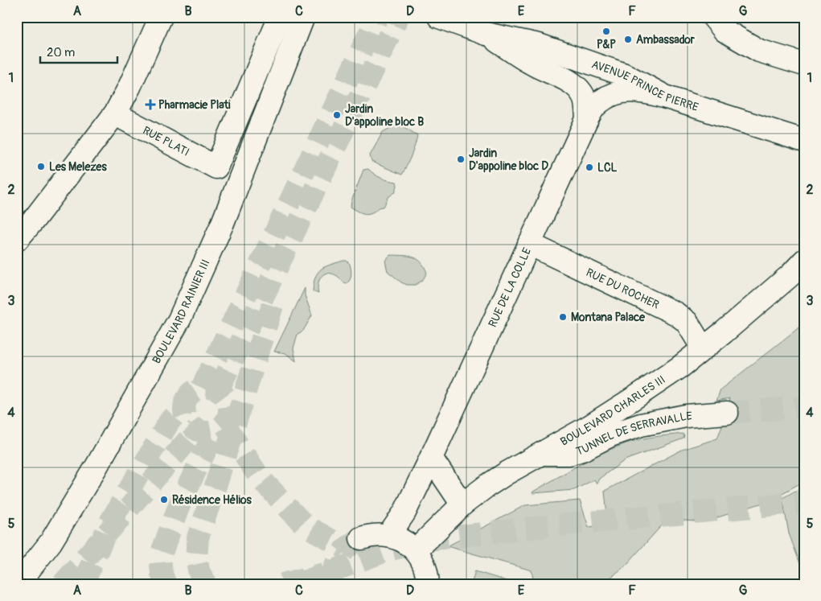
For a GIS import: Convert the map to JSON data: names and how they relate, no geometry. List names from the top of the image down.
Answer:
{
  "streets": {
    "main road": [
      "AVENUE PRINCE PIERRE",
      "RUE PLATI",
      "RUE DE LA COLLE",
      "RUE DU ROCHER",
      "BOULEVARD RAINIER III",
      "BOULEVARD CHARLES III",
      "TUNNEL DE SERRAVALLE"
    ]
  },
  "crossings": [
    ["AVENUE PRINCE PIERRE", "RUE DE LA COLLE"],
    ["RUE DE LA COLLE", "RUE DU ROCHER"],
    ["RUE DU ROCHER", "BOULEVARD CHARLES III"],
    ["BOULEVARD CHARLES III", "TUNNEL DE SERRAVALLE"]
  ],
  "places": {
    "other": [
      "P&P",
      "Ambassador",
      "Jardin D'appoline bloc B",
      "Jardin D'appoline bloc D",
      "Les Melezes",
      "LCL",
      "Montana Palace",
      "Résidence Hélios"
    ],
    "health": ["Pharmacie Plati"]
  },
  "scale_bar": "20 m",
  "grid": {
    "columns": [
      "A",
      "B",
      "C",
      "D",
      "E",
      "F",
      "G"
    ],
    "rows": [
      "1",
      "2",
      "3",
      "4",
      "5"
    ]
  }
}
